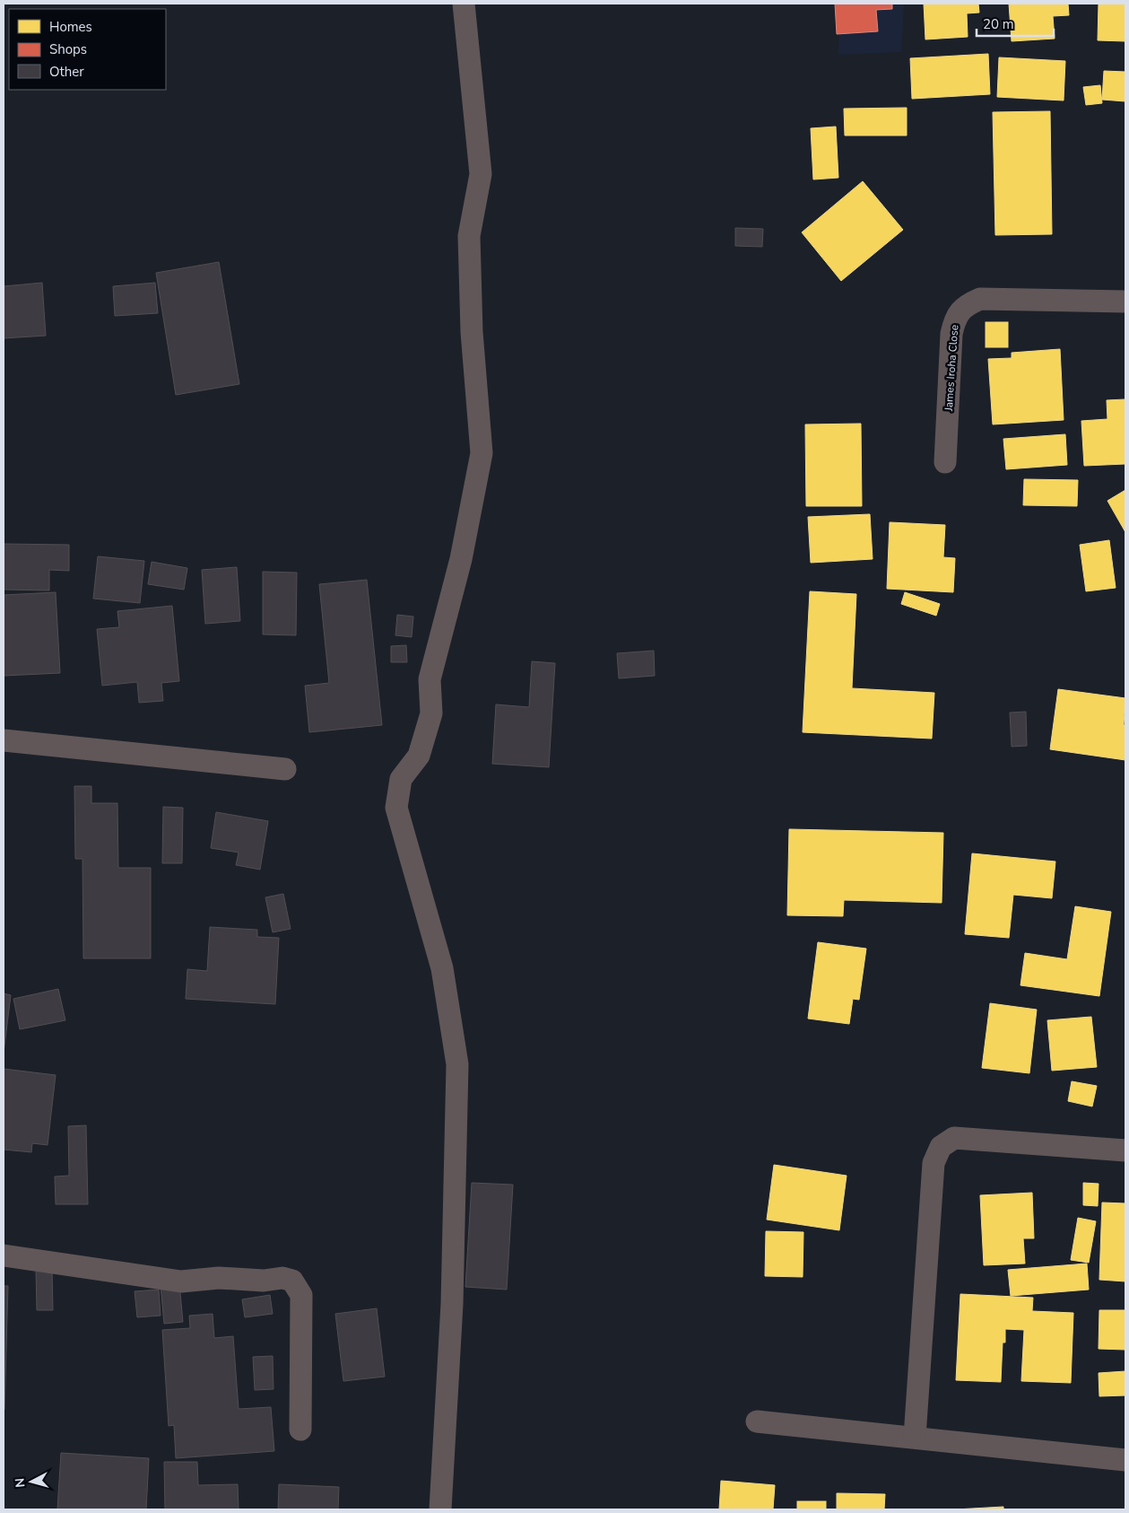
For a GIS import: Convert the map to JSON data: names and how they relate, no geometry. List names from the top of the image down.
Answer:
{
  "streets": {
    "street": ["James Iroha Close"]
  },
  "legend": ["Homes", "Shops", "Other"],
  "scale_bar": "20 m",
  "north": "left"
}
